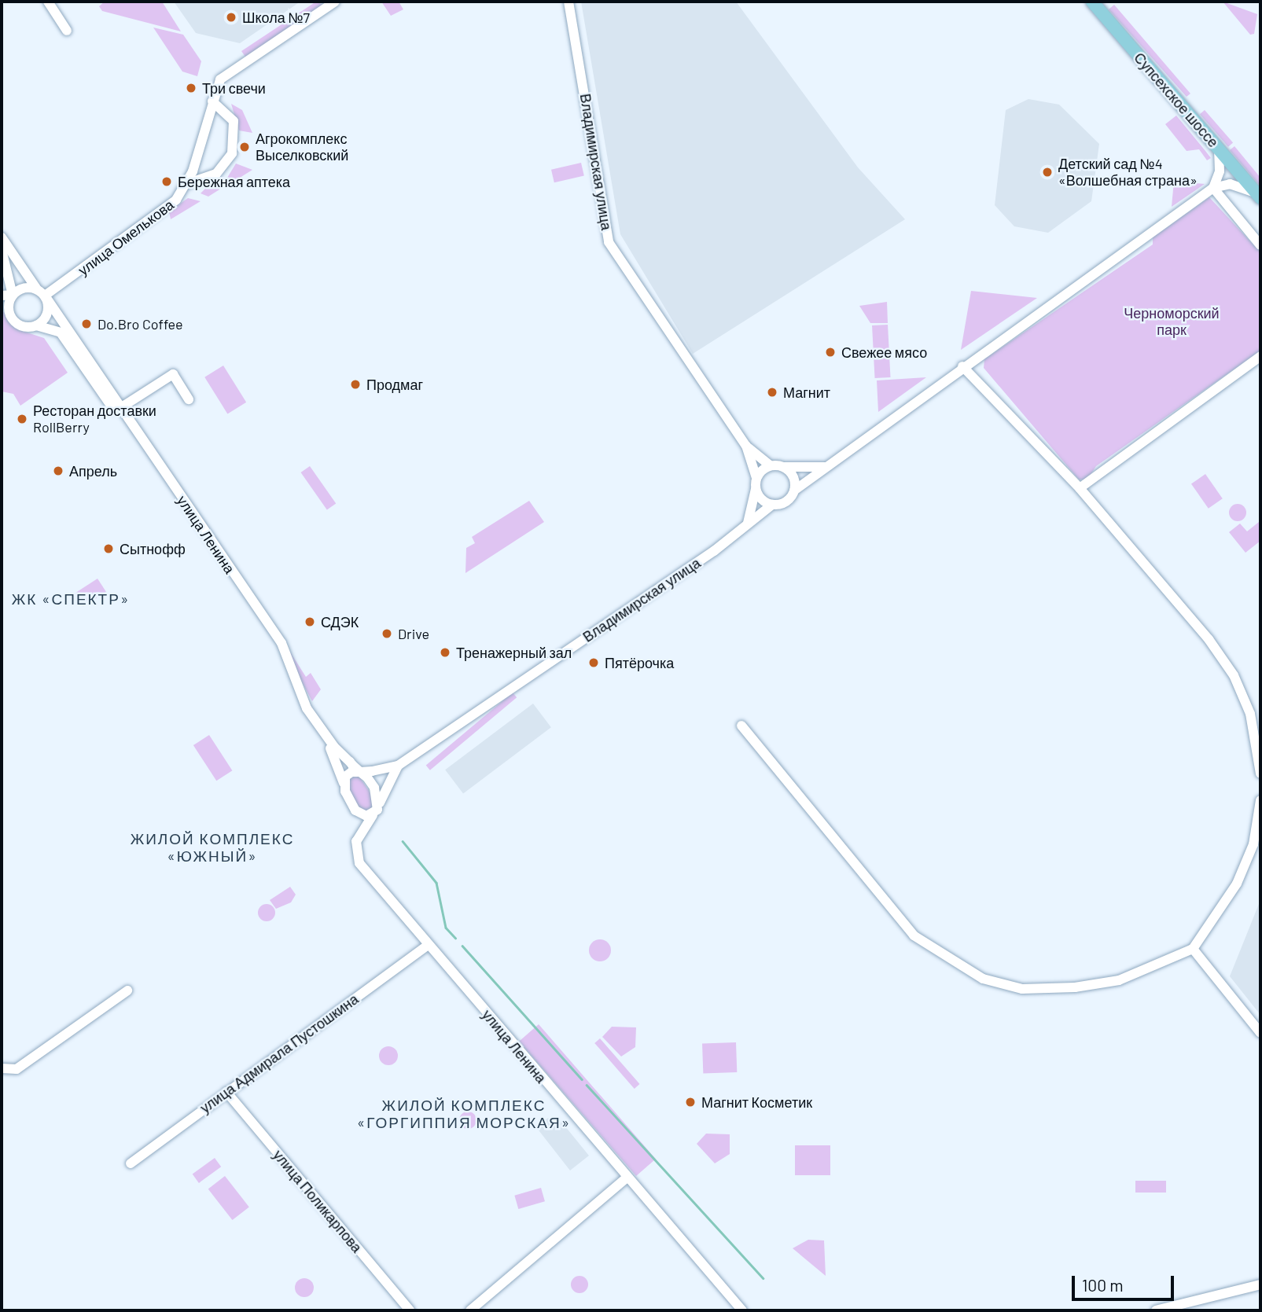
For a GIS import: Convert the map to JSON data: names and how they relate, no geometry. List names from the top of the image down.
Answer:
{
  "streets": {
    "main road": ["Супсехское шоссе"],
    "street": [
      "Владимирская улица",
      "улица Омелькова",
      "улица Ленина",
      "улица Адмирала Пустошкина",
      "улица Поликарпова"
    ]
  },
  "crossings": [
    ["Владимирская улица", "улица Ленина"],
    ["улица Омелькова", "улица Ленина"],
    ["улица Ленина", "улица Адмирала Пустошкина"],
    ["улица Адмирала Пустошкина", "улица Поликарпова"]
  ],
  "districts": ["ЖК «СПЕКТР»", "ЖИЛОЙ КОМПЛЕКС «ЮЖНЫЙ»", "ЖИЛОЙ КОМПЛЕКС «ГОРГИППИЯ МОРСКАЯ»"],
  "parks": ["Черноморский парк"],
  "places": [
    "Школа №7",
    "Три свечи",
    "Агрокомплекс Выселковский",
    "Детский сад №4 «Волшебная страна»",
    "Бережная аптека",
    "Do.Bro Coffee",
    "Свежее мясо",
    "Продмаг",
    "Магнит",
    "Ресторан доставки RollBerry",
    "Апрель",
    "Сытнофф",
    "СДЭК",
    "Drive",
    "Тренажерный зал",
    "Пятёрочка",
    "Магнит Косметик"
  ],
  "scale_bar": "100 m"
}
